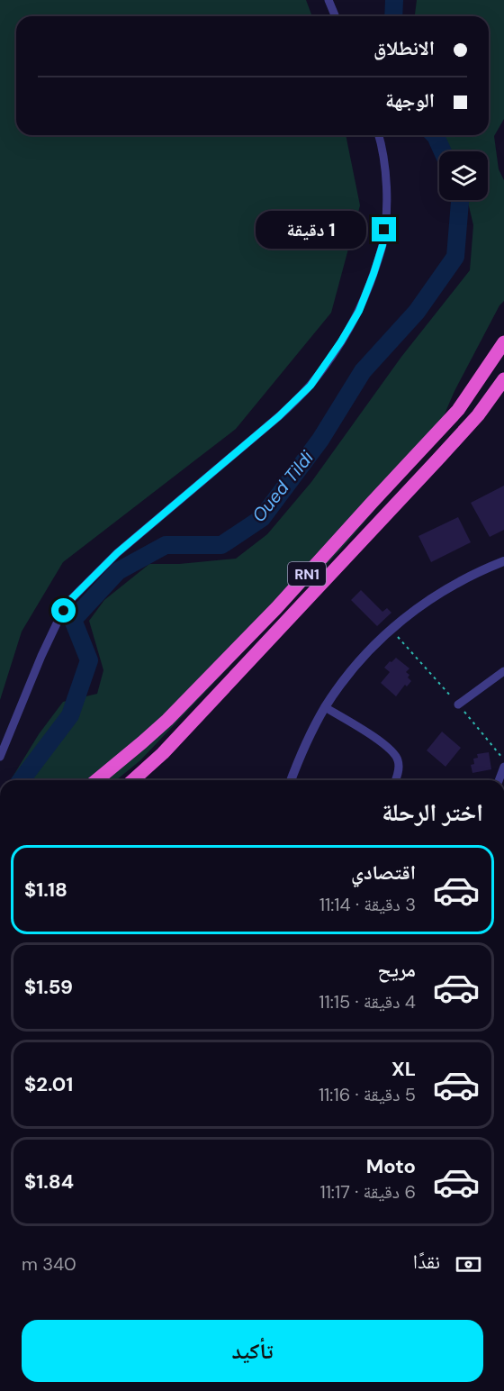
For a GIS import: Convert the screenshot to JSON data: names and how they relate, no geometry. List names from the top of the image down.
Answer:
{
  "streets": {
    "highway": ["RN1"]
  },
  "water": ["Oued Tildi"],
  "page": {
    "banner": ["الانطلاق", "الوجهة"],
    "bubble": "1 دقيقة",
    "heading": "اختر الرحلة",
    "list": [
      {
        "name": "اقتصادي",
        "note": "3 دقيقة · 11:14",
        "value": "$1.18"
      },
      {
        "name": "مريح",
        "note": "4 دقيقة · 11:15",
        "value": "$1.59"
      },
      {
        "name": "XL",
        "note": "5 دقيقة · 11:16",
        "value": "$2.01"
      },
      {
        "name": "Moto",
        "note": "6 دقيقة · 11:17",
        "value": "$1.84"
      }
    ],
    "pay": ["نقدًا", "340 m"],
    "buttons": "تأكيد"
  }
}
